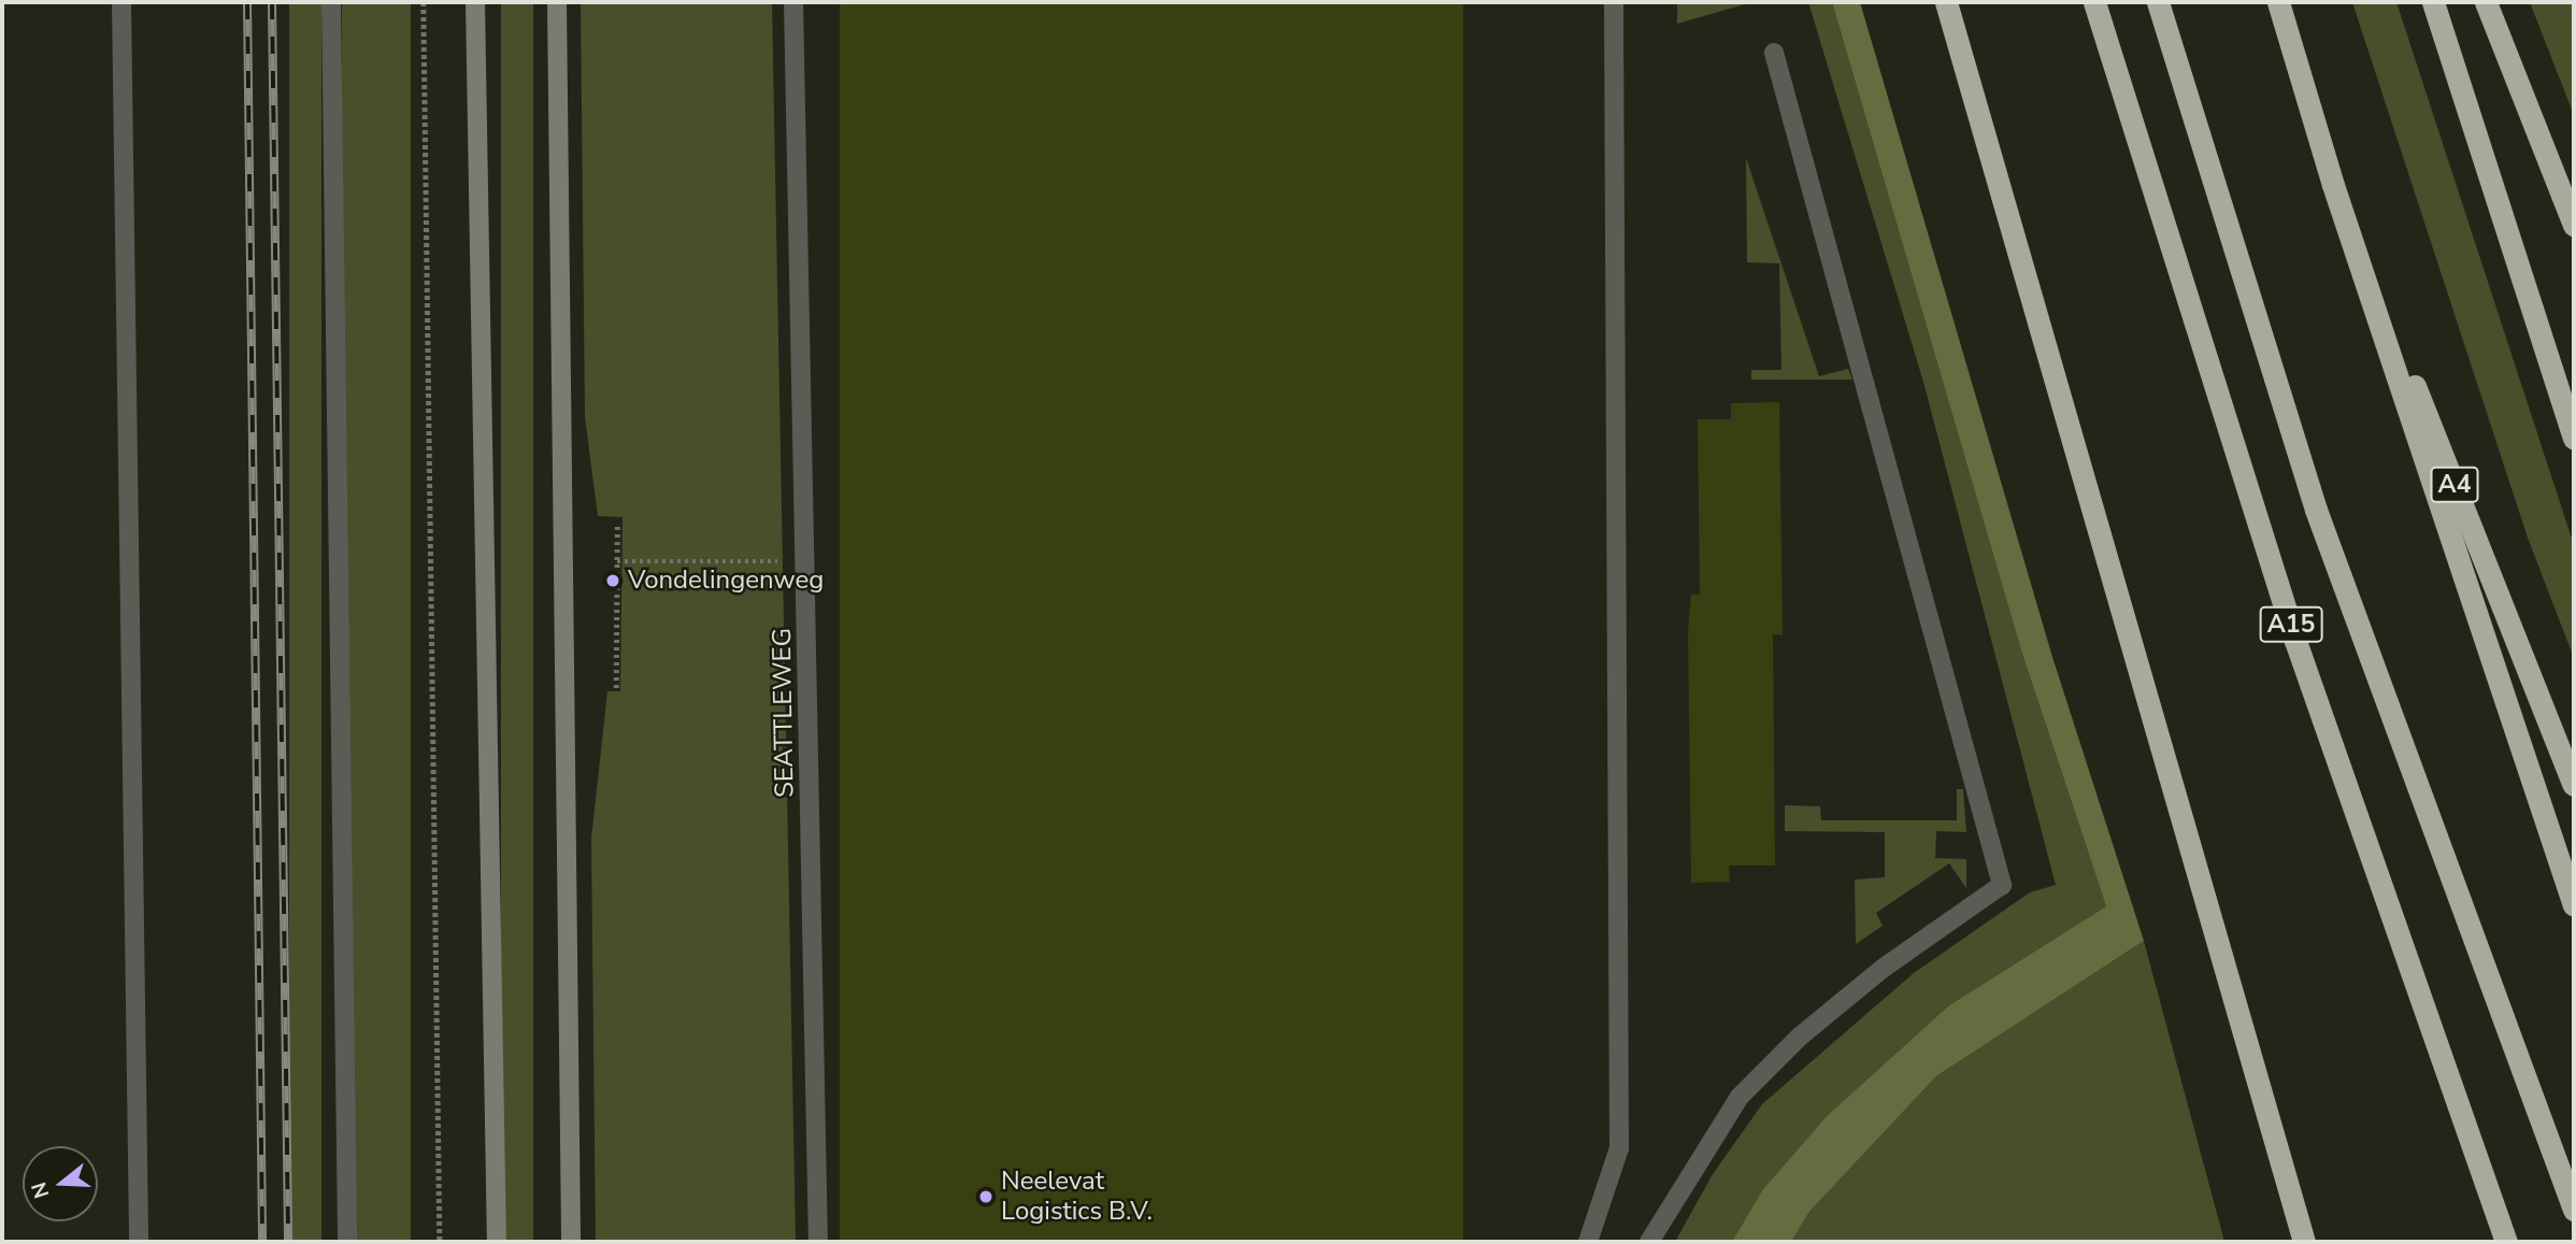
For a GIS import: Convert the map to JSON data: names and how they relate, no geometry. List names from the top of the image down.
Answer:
{
  "streets": {
    "highway": ["A4", "A15"],
    "street": ["SEATTLEWEG"]
  },
  "places": ["Vondelingenweg", "Neelevat Logistics B.V."],
  "north": "left"
}
